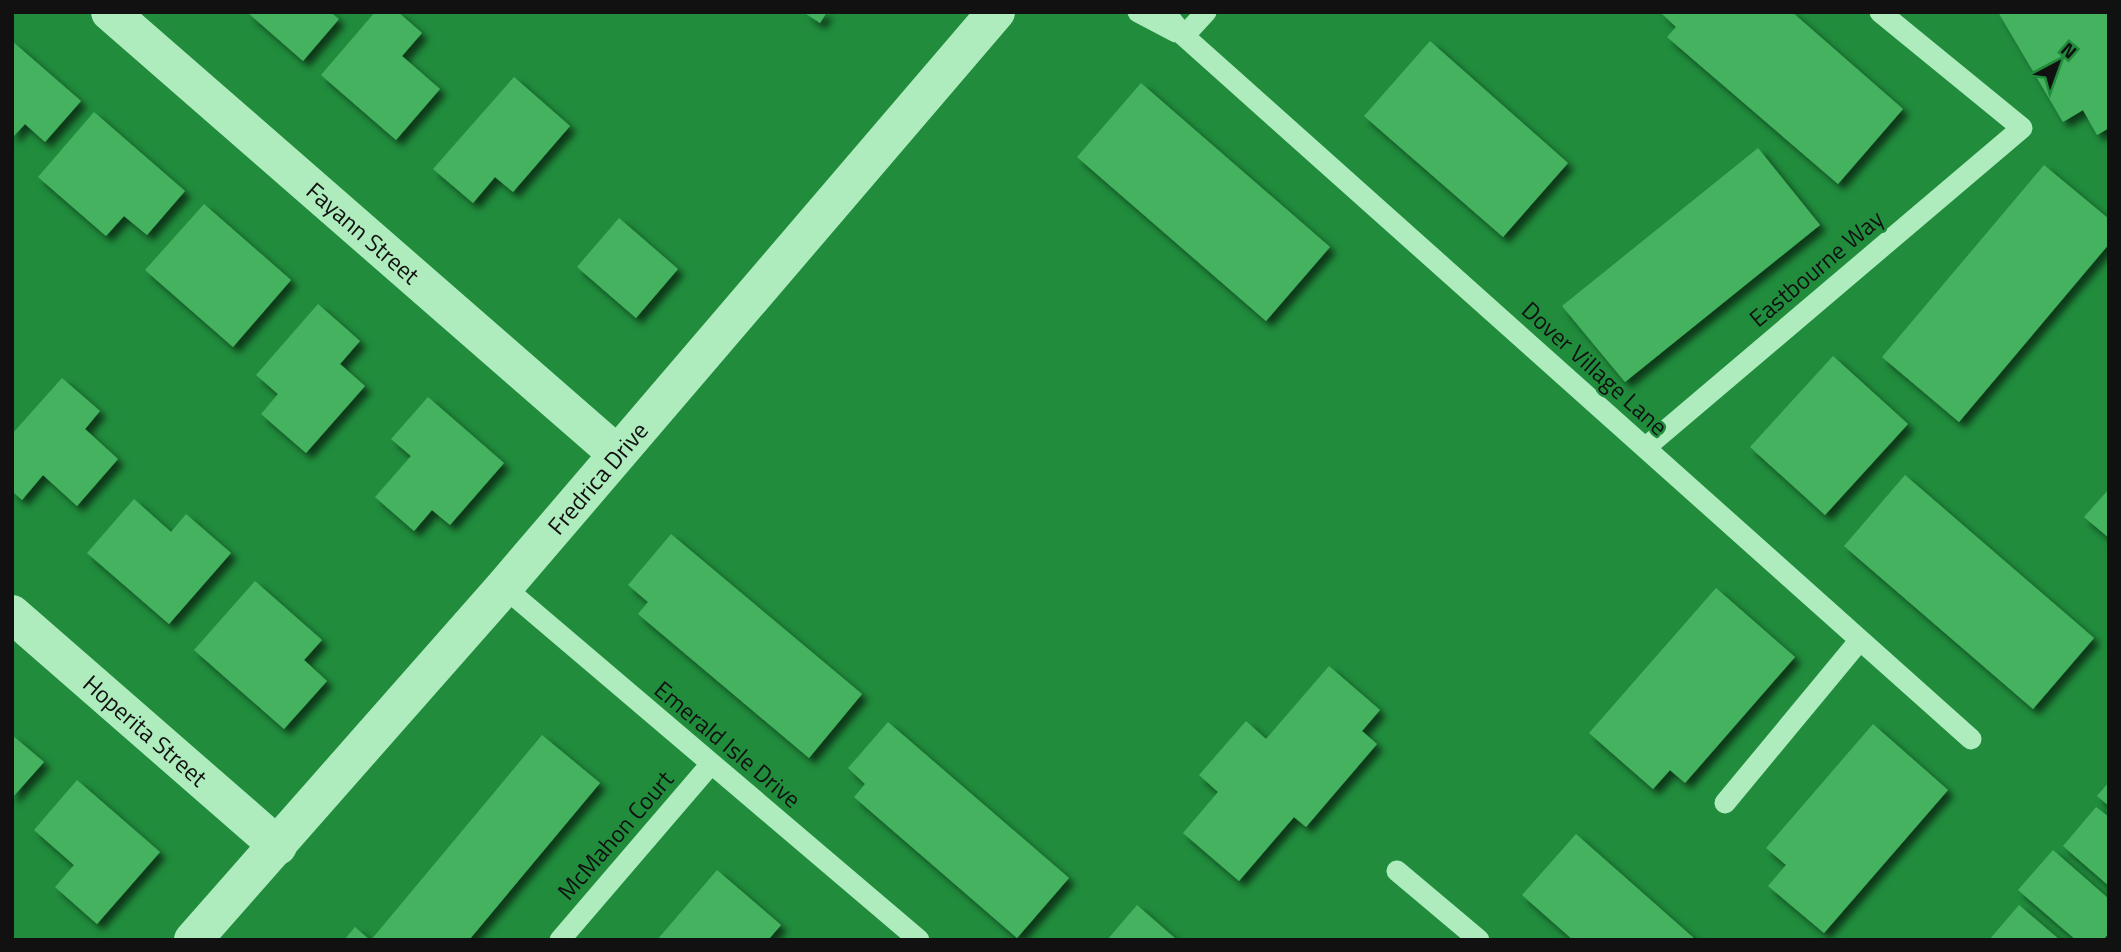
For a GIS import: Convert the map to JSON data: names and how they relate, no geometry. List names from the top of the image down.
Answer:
{
  "streets": {
    "street": ["Fayann Street", "Fredrica Drive", "Hoperita Street"],
    "lane": [
      "Eastbourne Way",
      "Dover Village Lane",
      "Emerald Isle Drive",
      "McMahon Court"
    ]
  },
  "crossings": [
    ["Fayann Street", "Fredrica Drive"],
    ["Eastbourne Way", "Dover Village Lane"],
    ["Fredrica Drive", "Hoperita Street"],
    ["Fredrica Drive", "Emerald Isle Drive"],
    ["Emerald Isle Drive", "McMahon Court"]
  ],
  "north": "top right"
}
